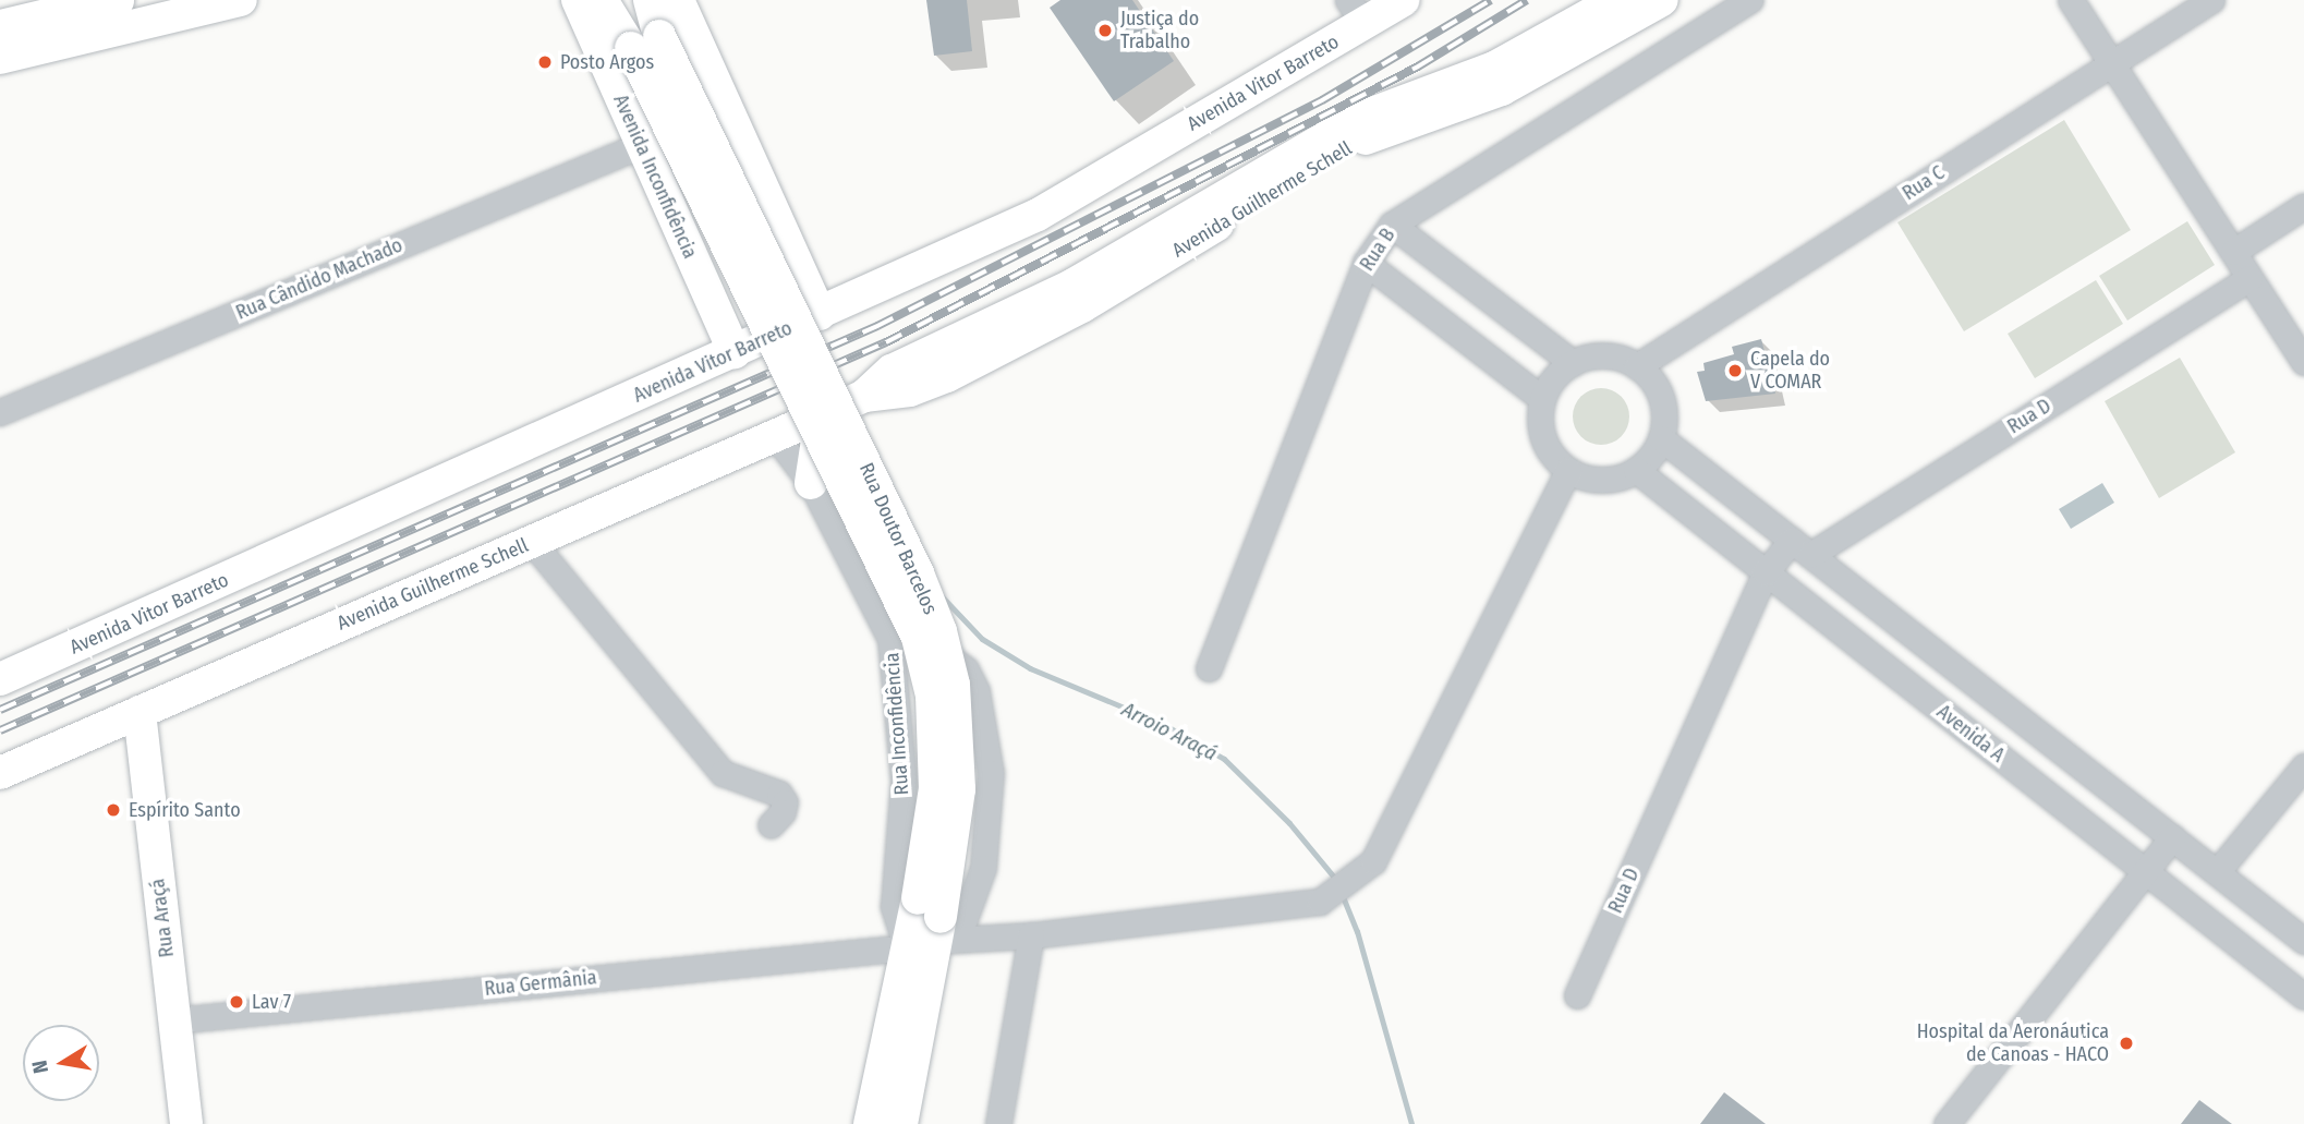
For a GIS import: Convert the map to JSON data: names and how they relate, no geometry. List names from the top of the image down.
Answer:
{
  "streets": {
    "main road": [
      "Avenida Vitor Barreto",
      "Avenida Inconfidência",
      "Avenida Guilherme Schell",
      "Rua Doutor Barcelos",
      "Rua Araçá"
    ],
    "street": [
      "Rua C",
      "Rua B",
      "Rua Cândido Machado",
      "Rua D",
      "Rua Inconfidência",
      "Avenida A",
      "Rua Germânia"
    ]
  },
  "crossings": [
    ["Avenida Vitor Barreto", "Avenida Inconfidência"],
    ["Avenida Inconfidência", "Rua Cândido Machado"],
    ["Rua C", "Avenida A"],
    ["Rua C", "Rua Germânia"],
    ["Avenida Guilherme Schell", "Rua Inconfidência"],
    ["Avenida Guilherme Schell", "Rua Araçá"],
    ["Rua D", "Avenida A"],
    ["Rua Doutor Barcelos", "Rua Inconfidência"],
    ["Rua Doutor Barcelos", "Rua Germânia"],
    ["Rua Inconfidência", "Rua Germânia"],
    ["Avenida A", "Rua Germânia"],
    ["Rua Araçá", "Rua Germânia"]
  ],
  "water": ["Arroio Araçá"],
  "places": [
    "Justiça do Trabalho",
    "Posto Argos",
    "Capela do V COMAR",
    "Espírito Santo",
    "Lav 7",
    "Hospital da Aeronáutica de Canoas - HACO"
  ],
  "north": "left"
}
